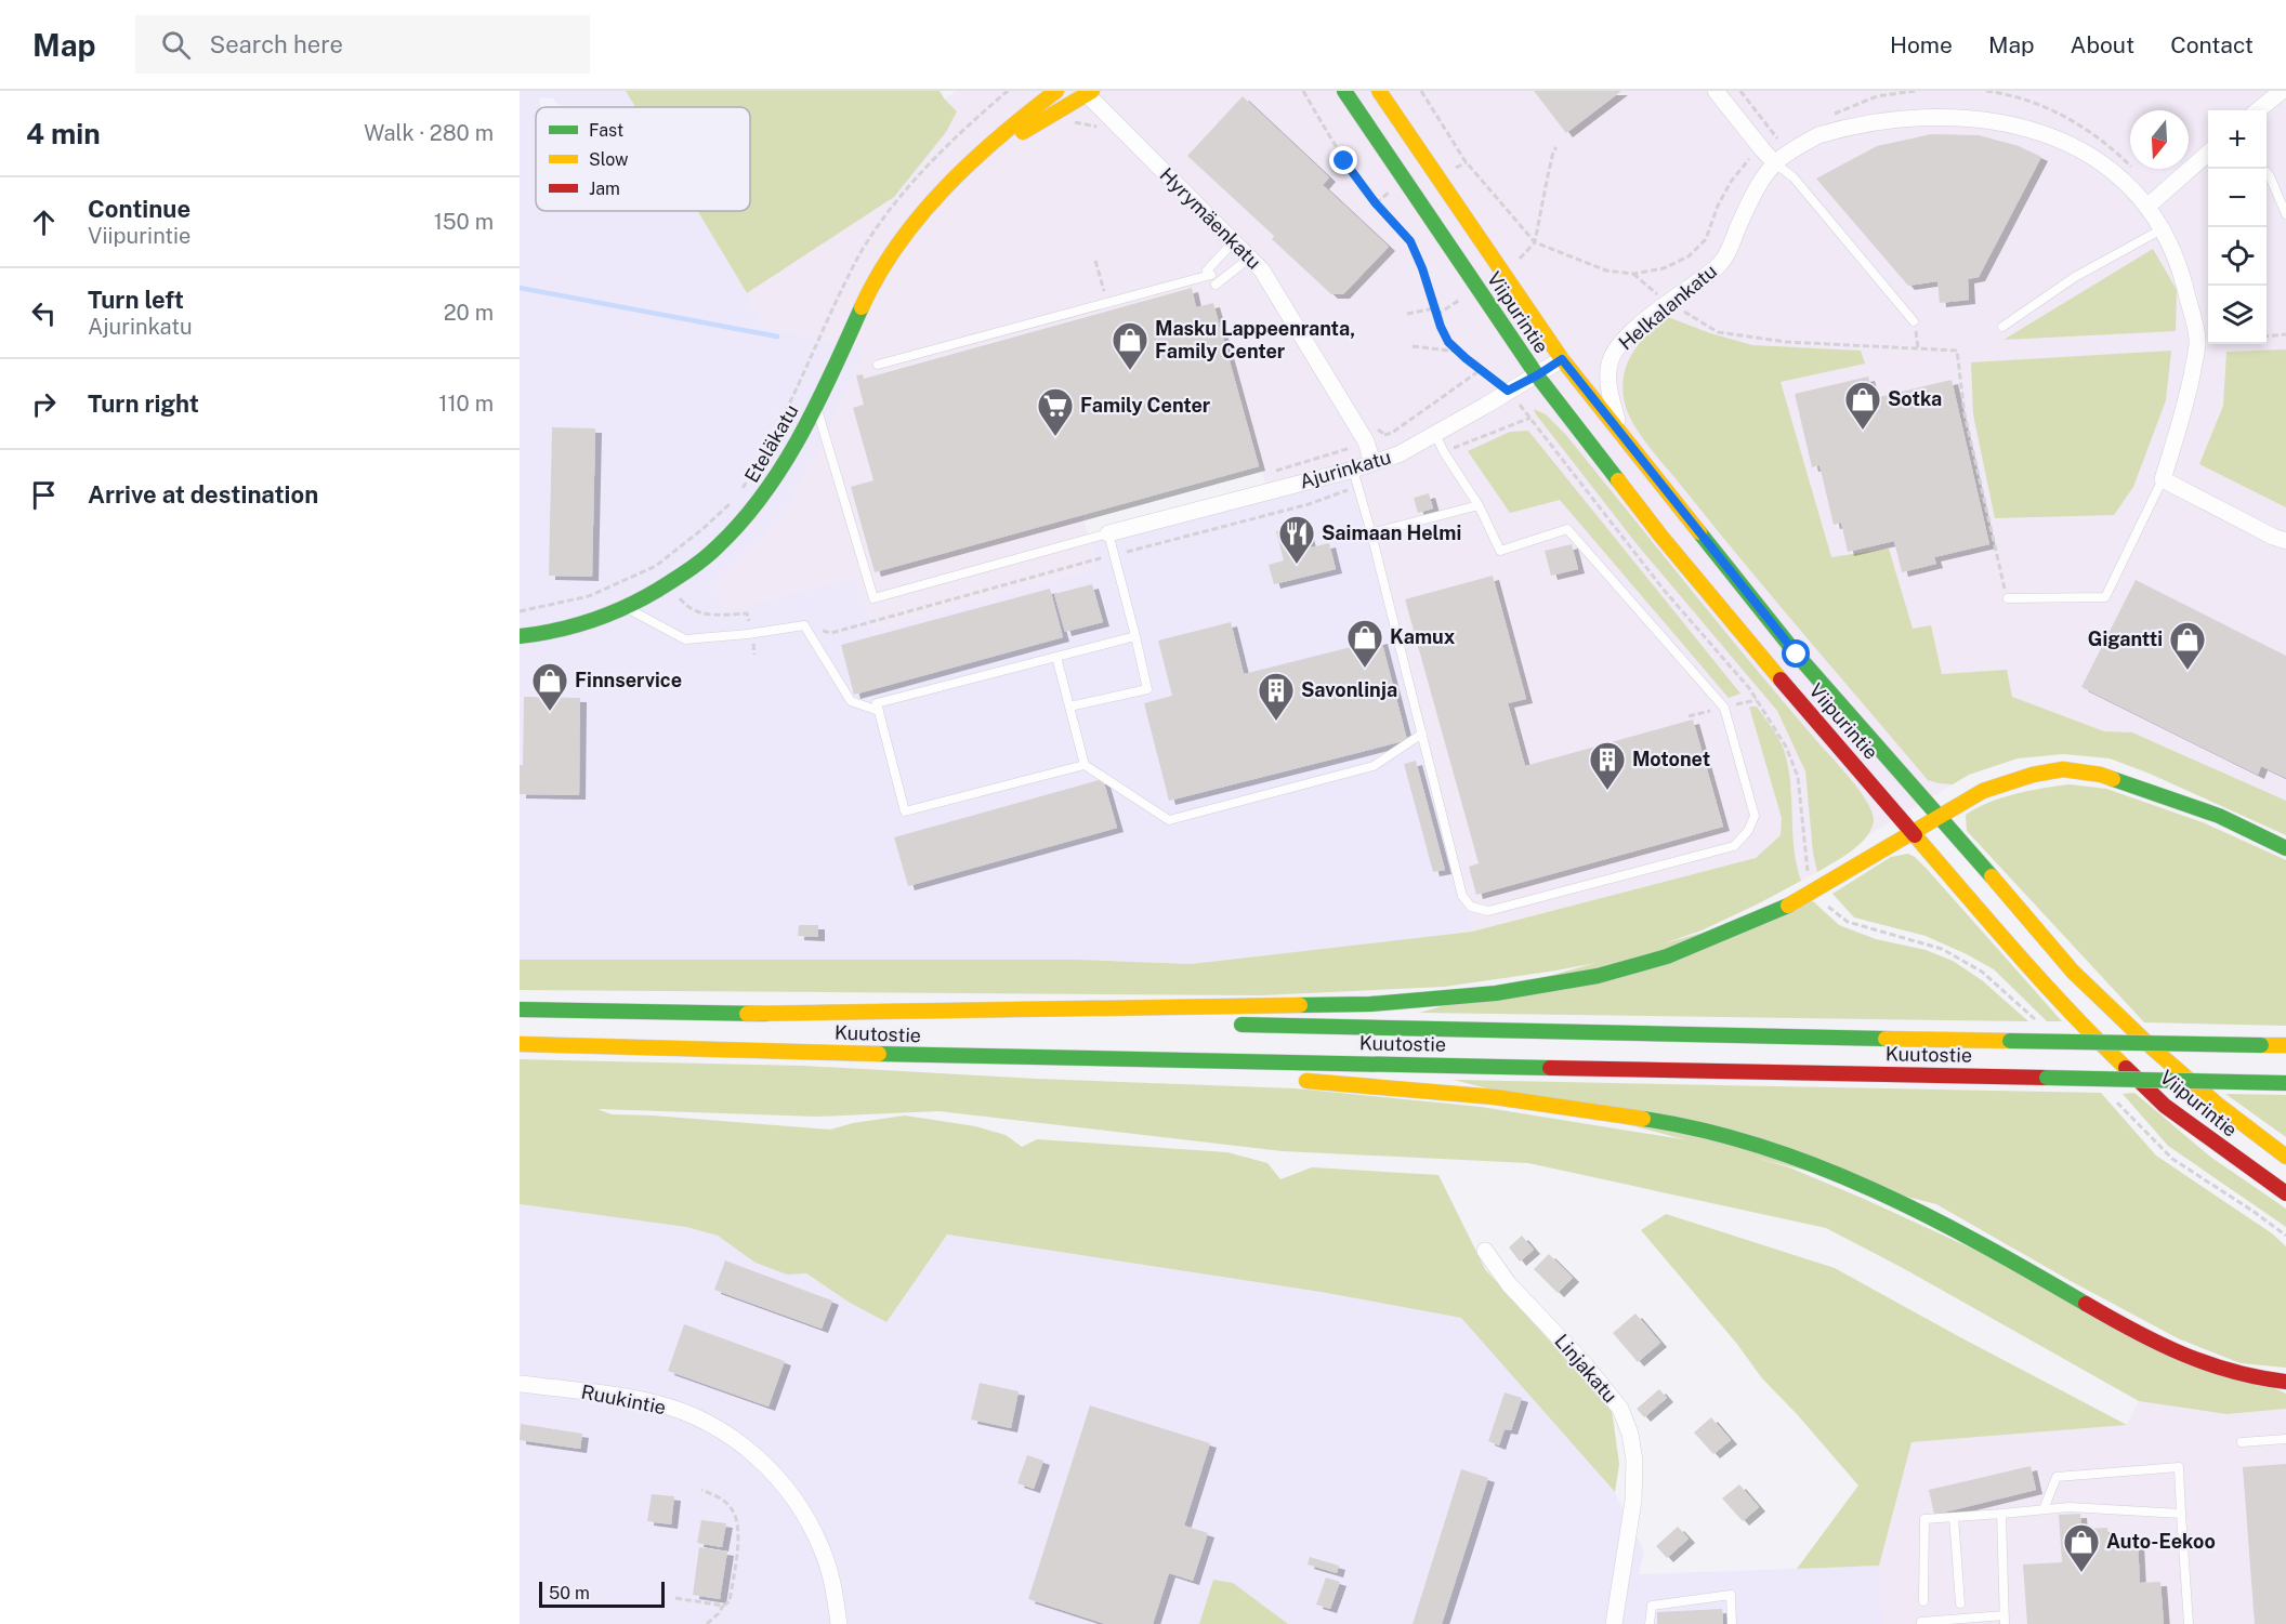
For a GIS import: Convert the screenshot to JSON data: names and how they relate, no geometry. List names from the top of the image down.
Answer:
{
  "streets": {
    "main road": ["Viipurintie", "Eteläkatu", "Kuutostie"],
    "street": [
      "Hyrymäenkatu",
      "Helkalankatu",
      "Ajurinkatu",
      "Linjakatu",
      "Ruukintie"
    ]
  },
  "crossings": [
    ["Hyrymäenkatu", "Eteläkatu"],
    ["Hyrymäenkatu", "Ajurinkatu"],
    ["Helkalankatu", "Viipurintie"],
    ["Viipurintie", "Ajurinkatu"]
  ],
  "places": {
    "shop": [
      "Masku Lappeenranta, Family Center",
      "Sotka",
      "Kamux",
      "Gigantti",
      "Finnservice",
      "Auto-Eekoo"
    ],
    "supermarket": ["Family Center"],
    "restaurant": ["Saimaan Helmi"],
    "building": ["Savonlinja", "Motonet"]
  },
  "legend": ["Fast", "Slow", "Jam"],
  "scale_bar": "50 m",
  "north": "bottom",
  "page": {
    "header": "Map",
    "search": "Search here",
    "nav": [
      "Home",
      "Map",
      "About",
      "Contact"
    ],
    "heading": ["4 min", "Walk · 280 m"],
    "map_buttons": ["+", "−"],
    "list": [
      ["Continue", "Viipurintie", "150 m"],
      ["Turn left", "Ajurinkatu", "20 m"],
      ["Turn right", "110 m"],
      "Arrive at destination"
    ],
    "scale": "50 m"
  }
}
